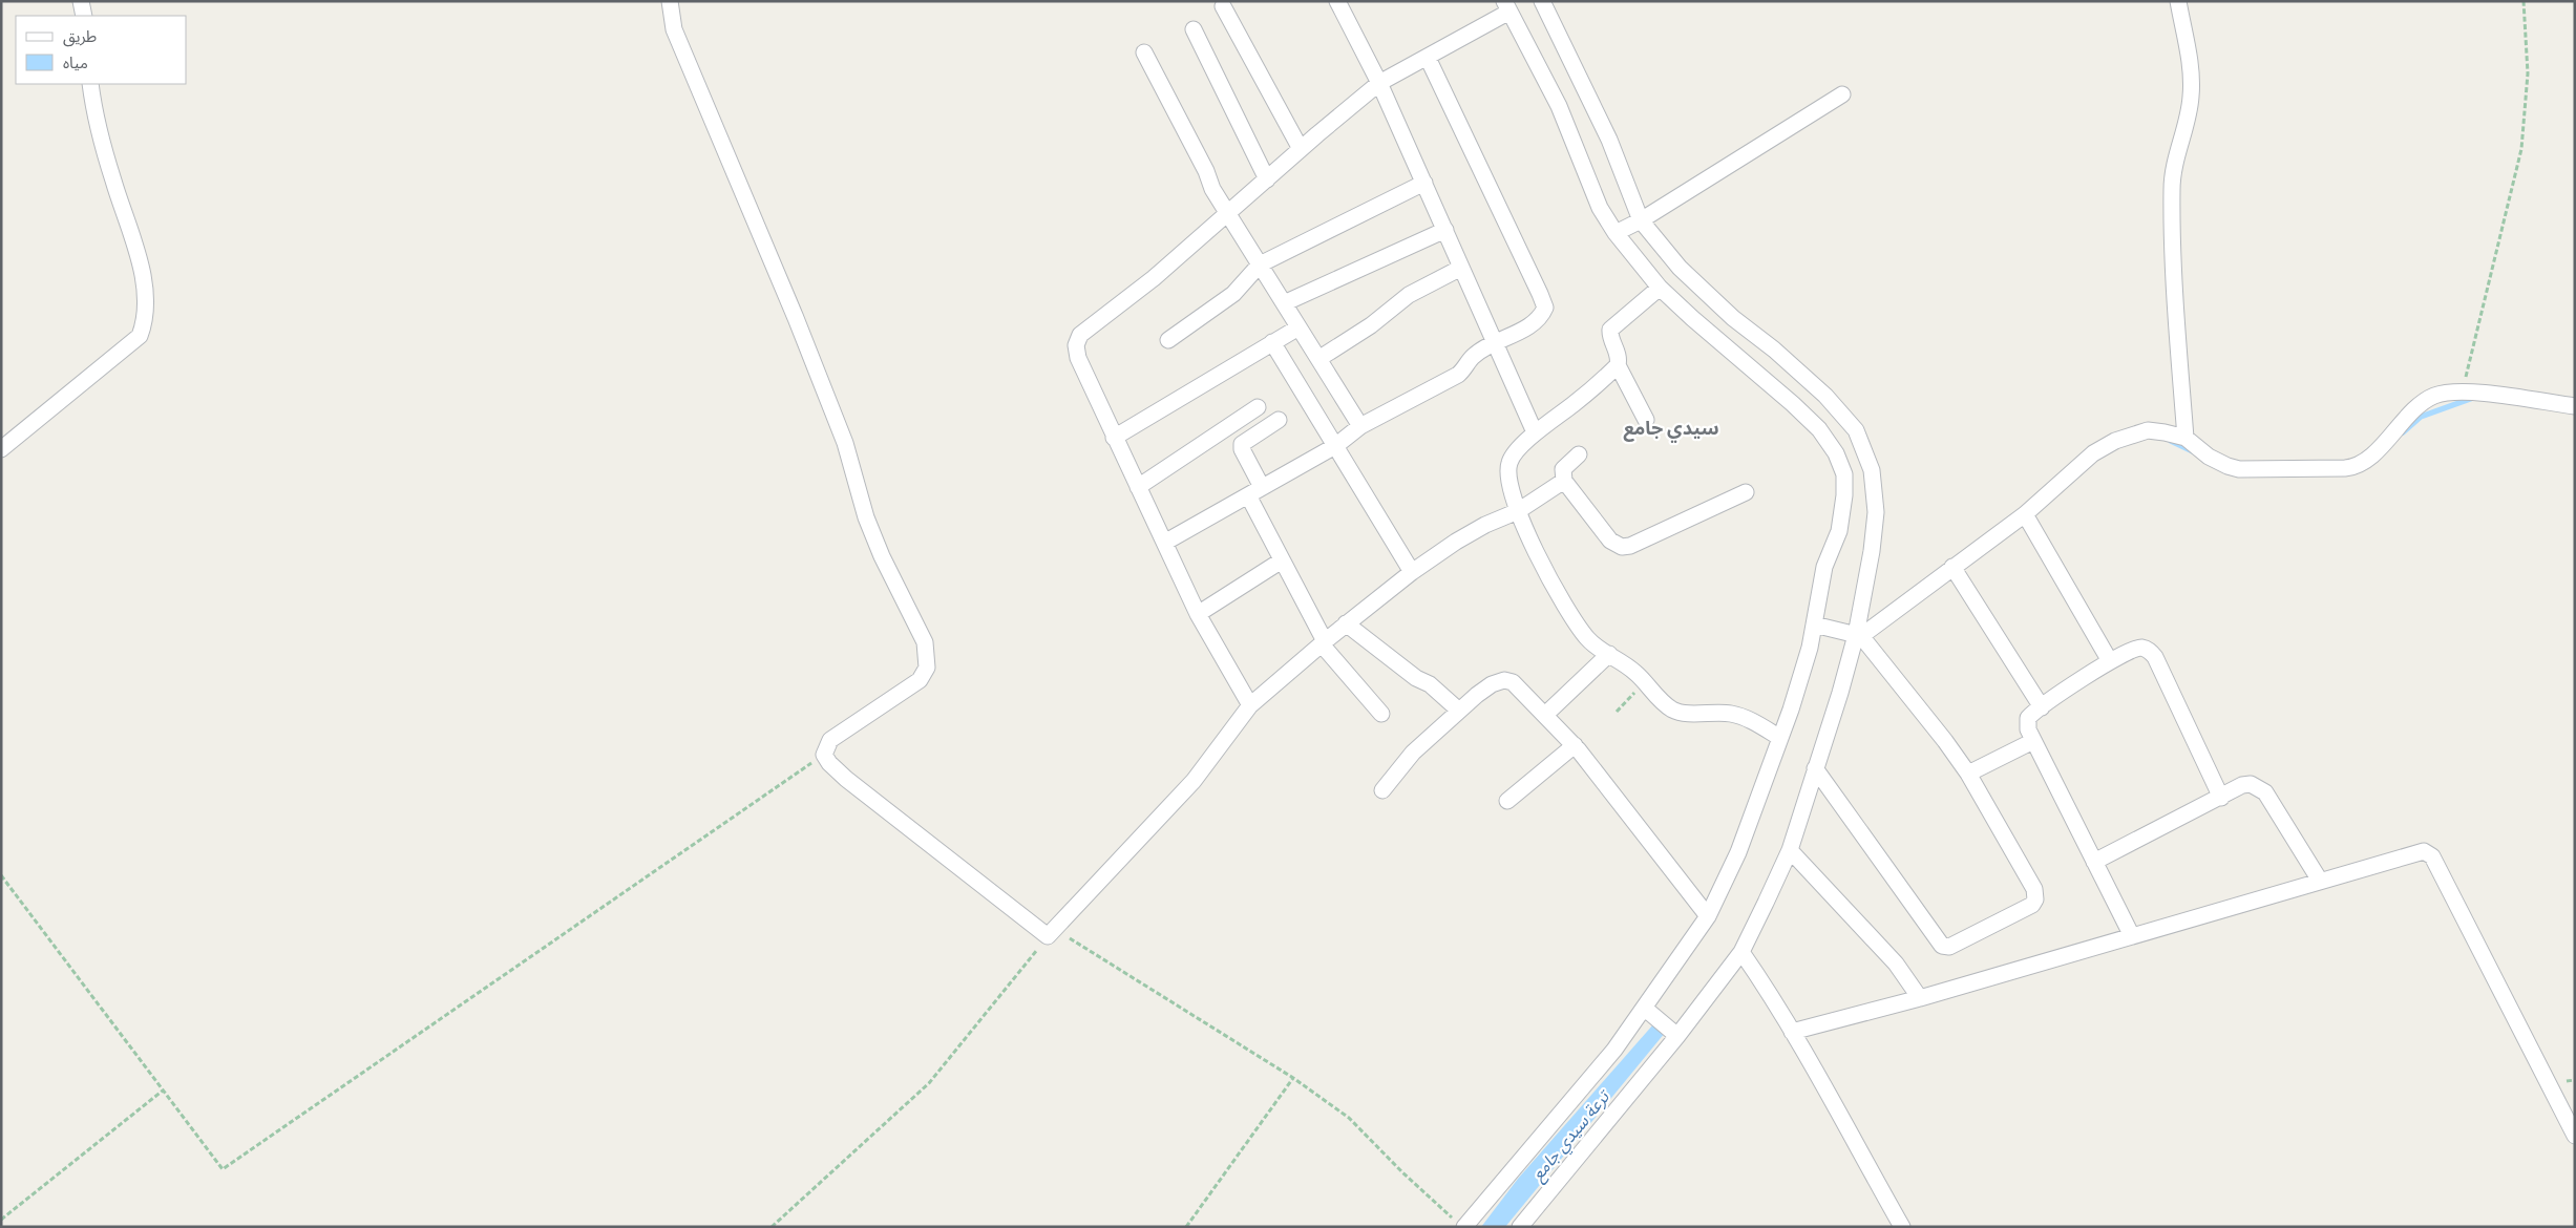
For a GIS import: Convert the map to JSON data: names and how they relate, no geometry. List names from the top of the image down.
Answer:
{
  "districts": ["سيدي جامع"],
  "water": ["ترعة سيدي جامع"],
  "legend": ["طريق", "مياه"]
}
